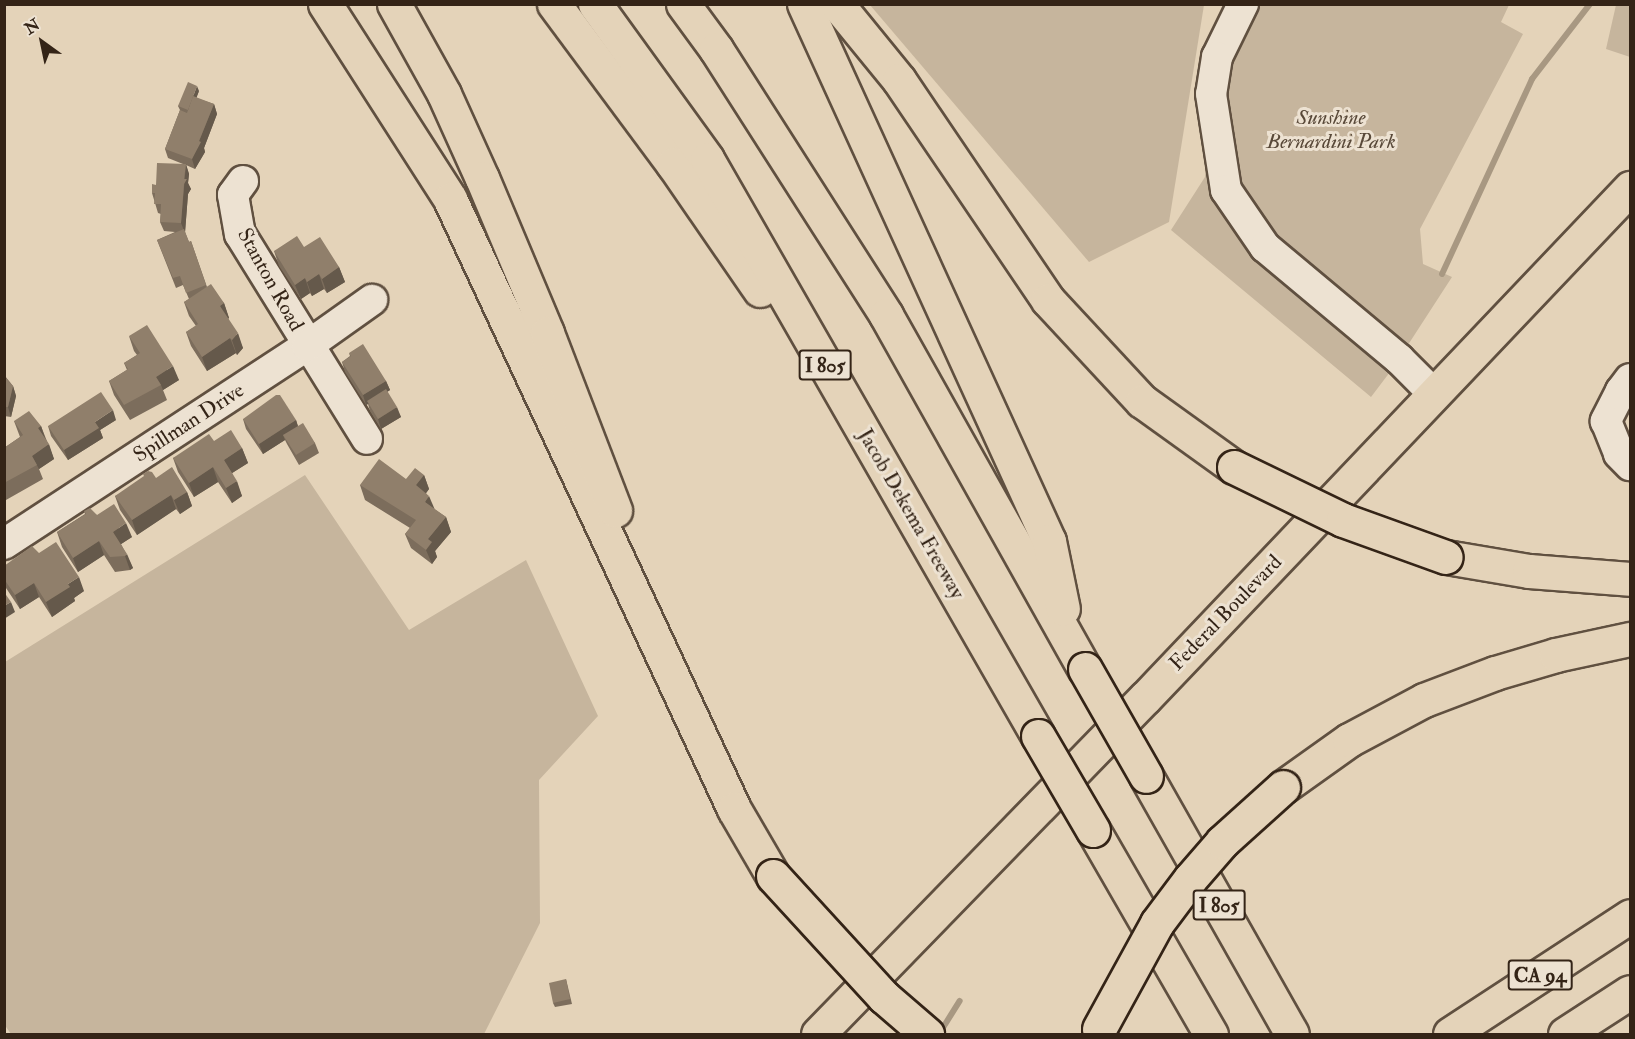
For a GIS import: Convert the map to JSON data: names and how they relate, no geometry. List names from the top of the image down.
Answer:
{
  "streets": {
    "main road": [
      "I 805",
      "Jacob Dekema Freeway",
      "Federal Boulevard",
      "CA 94"
    ],
    "street": ["Stanton Road", "Spillman Drive"]
  },
  "crossings": [
    ["Stanton Road", "Spillman Drive"]
  ],
  "parks": ["Sunshine Bernardini Park"],
  "north": "top left"
}
